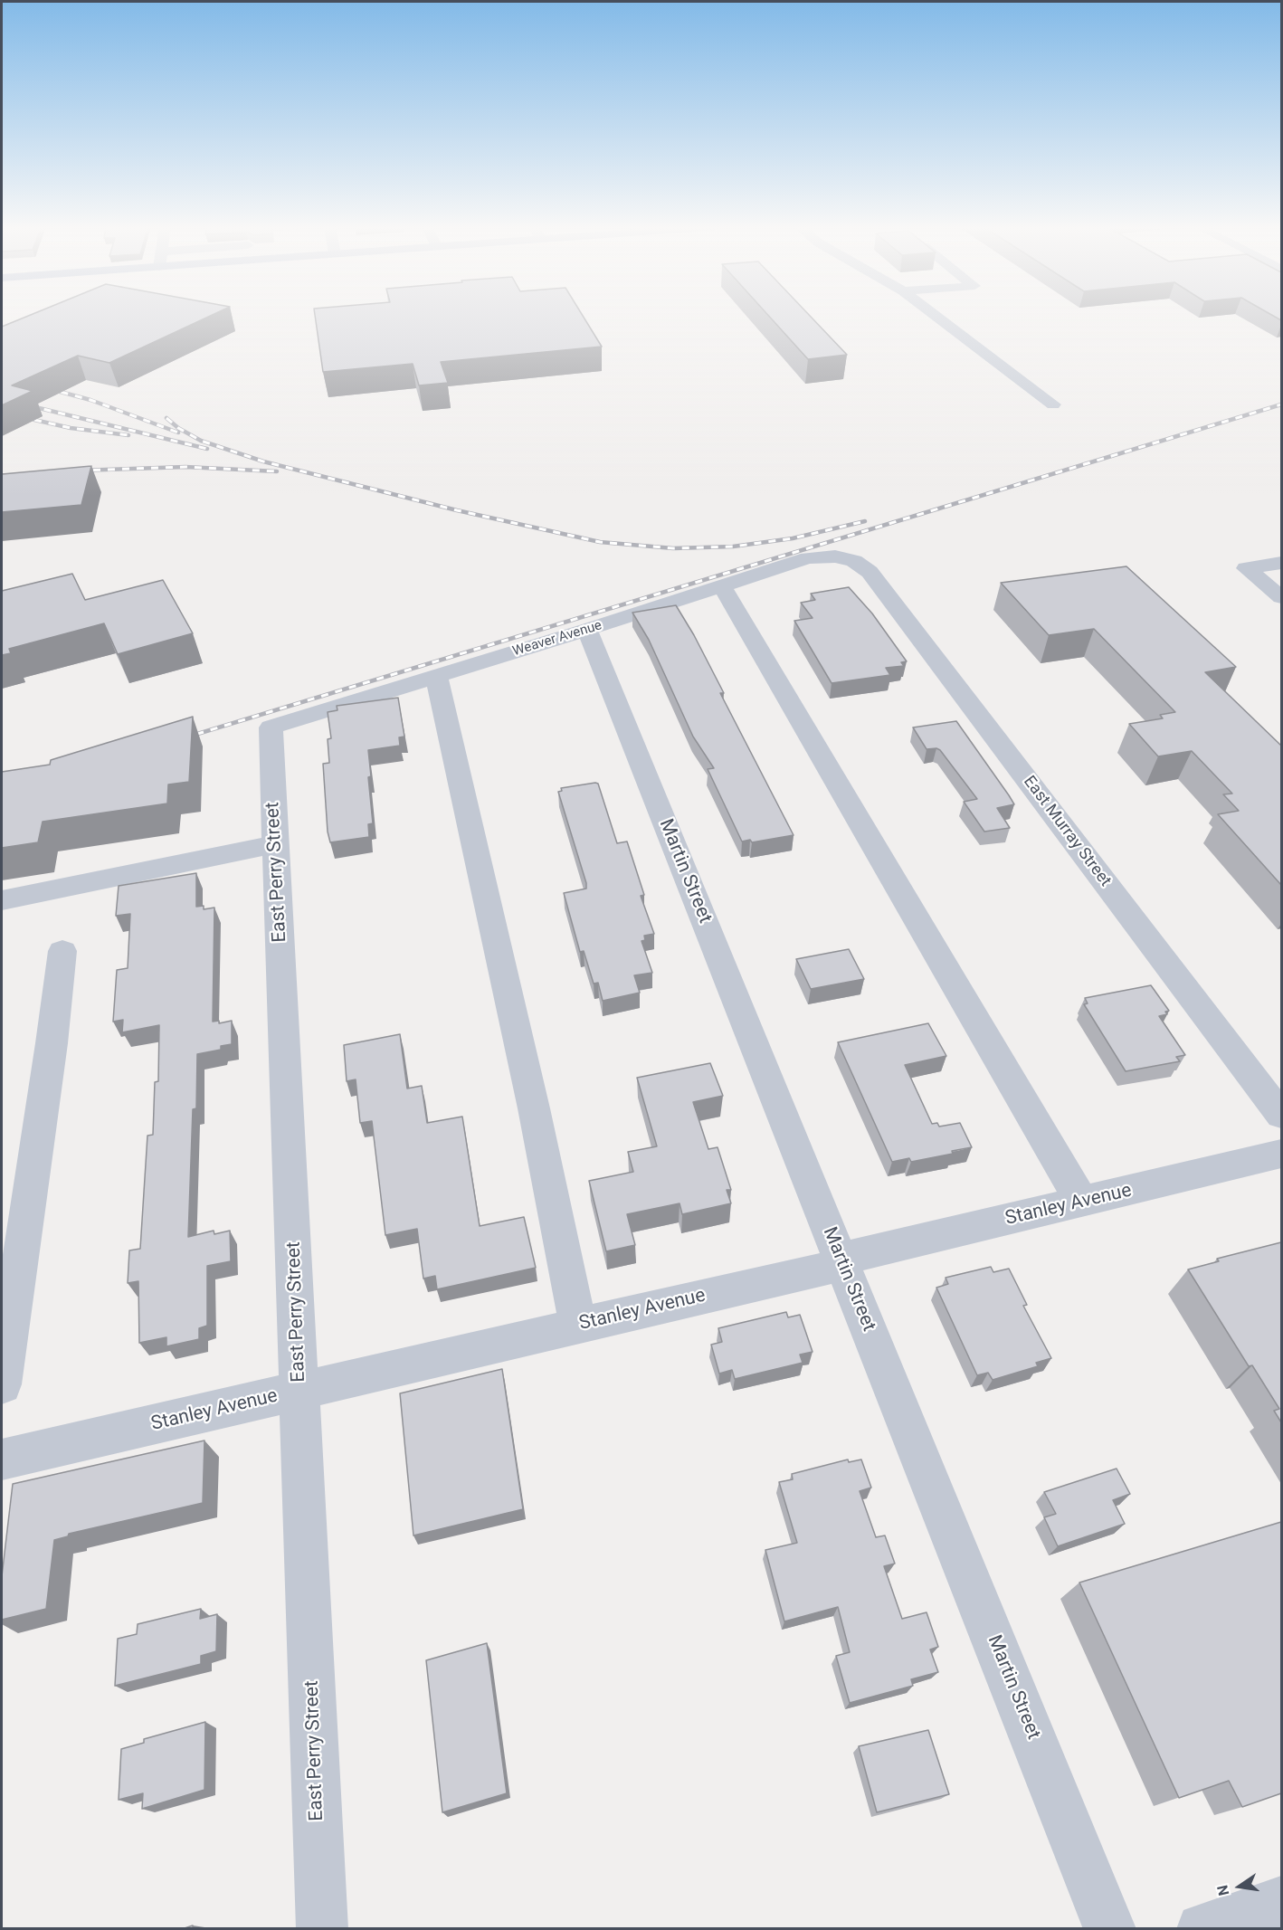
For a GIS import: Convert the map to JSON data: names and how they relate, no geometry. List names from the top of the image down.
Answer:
{
  "streets": {
    "street": [
      "Weaver Avenue",
      "East Murray Street",
      "Martin Street",
      "East Perry Street",
      "Stanley Avenue"
    ]
  },
  "crossings": [
    ["Weaver Avenue", "East Murray Street"],
    ["Weaver Avenue", "Martin Street"],
    ["Weaver Avenue", "East Perry Street"],
    ["Martin Street", "Stanley Avenue"],
    ["East Perry Street", "Stanley Avenue"]
  ],
  "north": "left"
}
